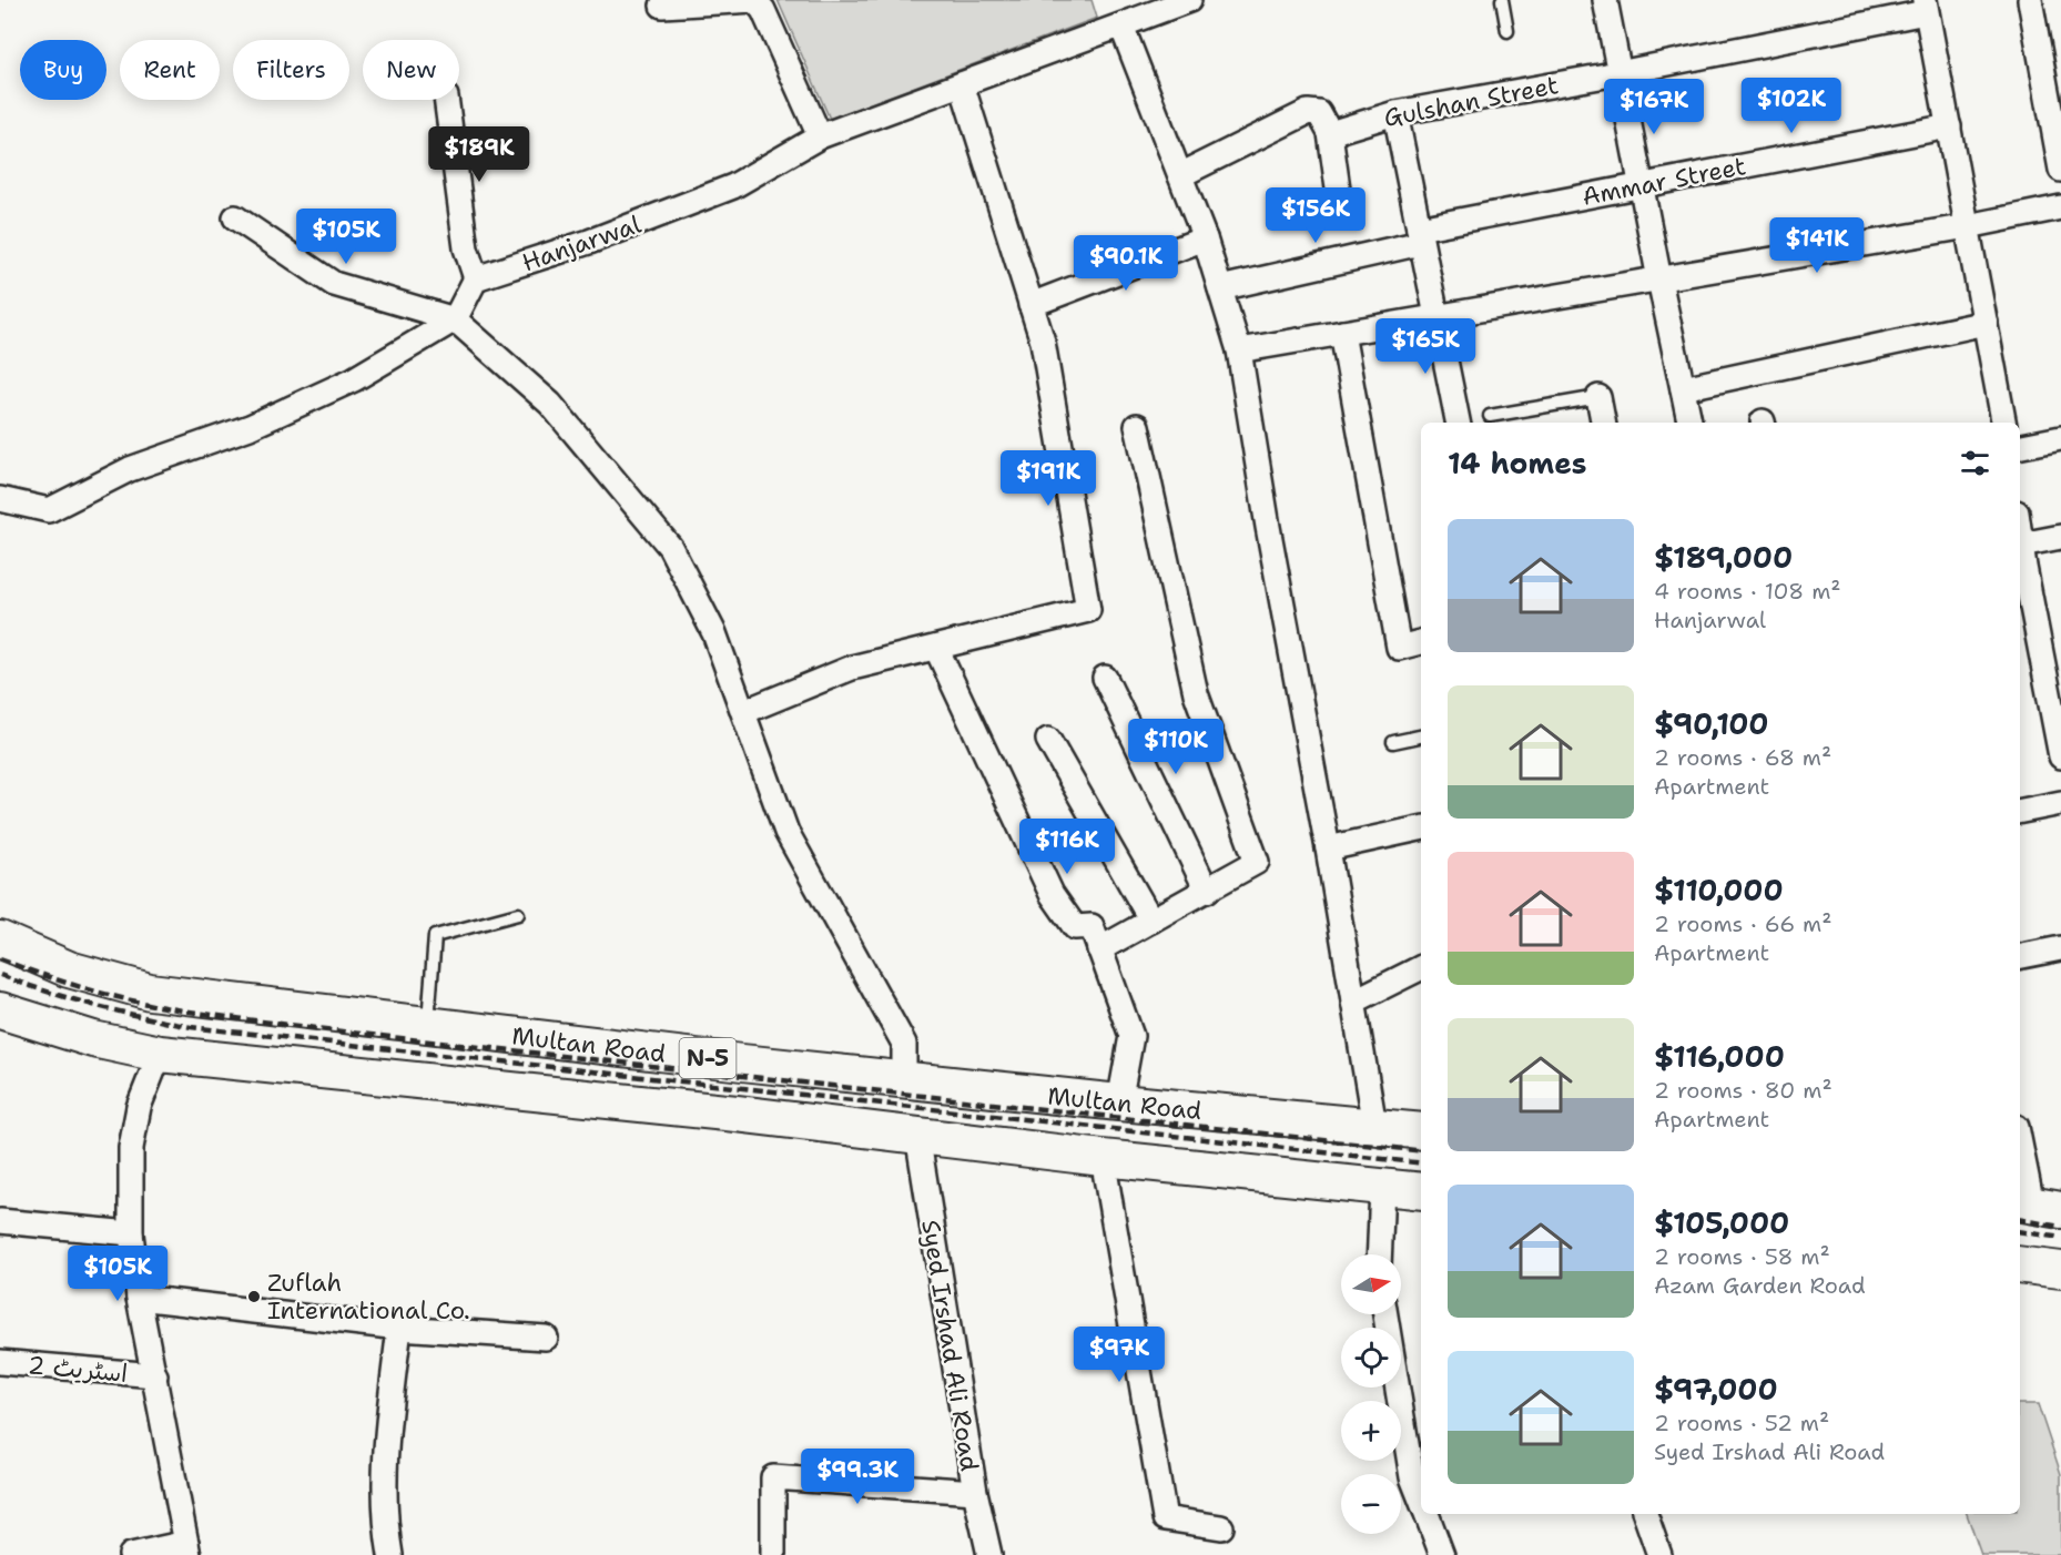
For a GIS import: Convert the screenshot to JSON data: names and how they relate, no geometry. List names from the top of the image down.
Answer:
{
  "streets": {
    "main road": ["Multan Road", "N-5"],
    "street": [
      "Gulshan Street",
      "Ammar Street",
      "Hanjarwal",
      "Syed Irshad Ali Road",
      "اسٹریٹ 2"
    ]
  },
  "crossings": [
    ["Multan Road", "Syed Irshad Ali Road"]
  ],
  "places": ["Zuflah International Co."],
  "north": "right",
  "page": {
    "chip": [
      "Buy",
      "Rent",
      "Filters",
      "New"
    ],
    "price": [
      "$102K",
      "$167K",
      "$189K",
      "$156K",
      "$105K",
      "$141K",
      "$90.1K",
      "$165K",
      "$191K",
      "$110K",
      "$116K",
      "$105K",
      "$97K",
      "$99.3K"
    ],
    "heading": "14 homes",
    "list": [
      {
        "name": "$189,000",
        "note": "4 rooms · 108 m² · Hanjarwal"
      },
      {
        "name": "$90,100",
        "note": "2 rooms · 68 m² · Apartment"
      },
      {
        "name": "$110,000",
        "note": "2 rooms · 66 m² · Apartment"
      },
      {
        "name": "$116,000",
        "note": "2 rooms · 80 m² · Apartment"
      },
      {
        "name": "$105,000",
        "note": "2 rooms · 58 m² · Azam Garden Road"
      },
      {
        "name": "$97,000",
        "note": "2 rooms · 52 m² · Syed Irshad Ali Road"
      }
    ],
    "map_buttons": ["+", "−"]
  }
}
